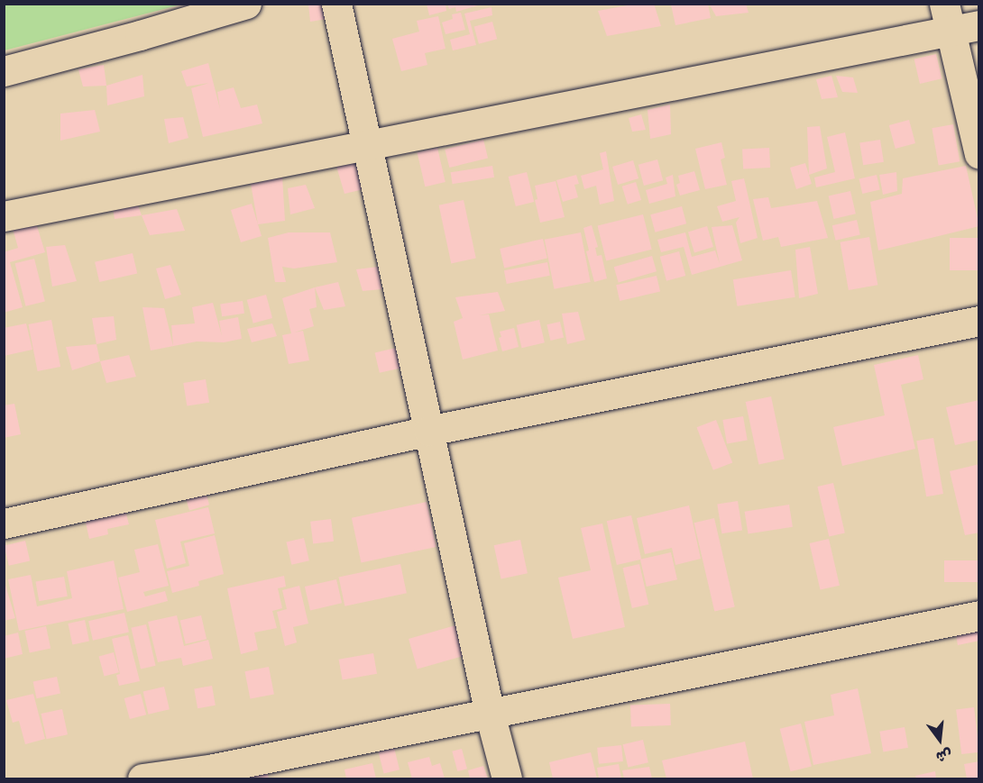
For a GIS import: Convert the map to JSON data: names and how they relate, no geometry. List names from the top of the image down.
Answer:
{
  "north": "bottom"
}
